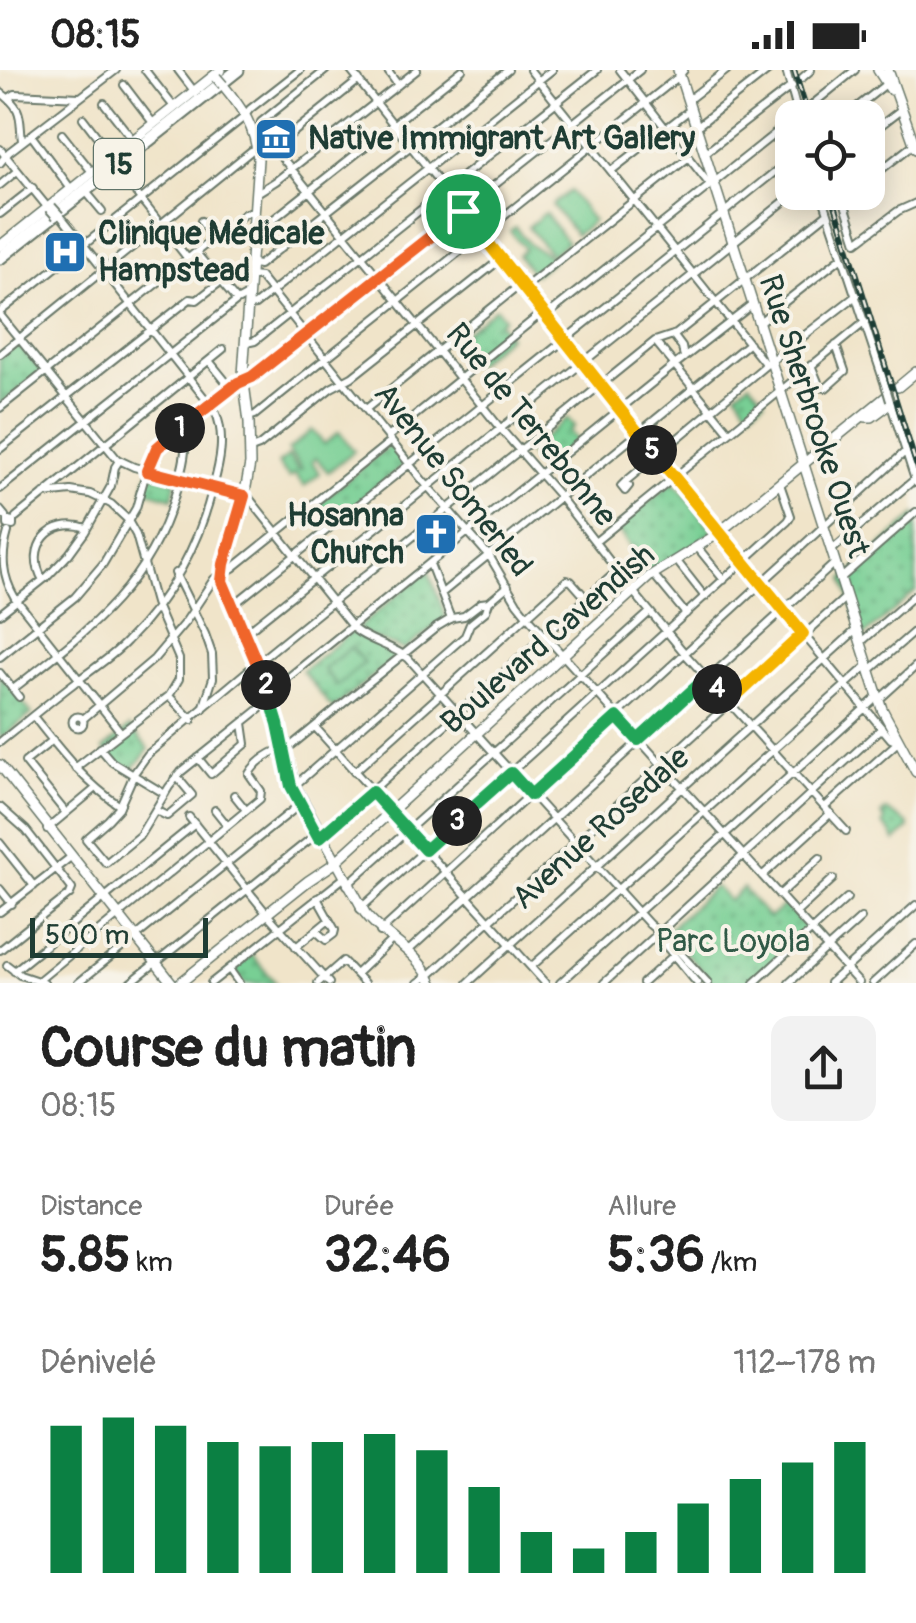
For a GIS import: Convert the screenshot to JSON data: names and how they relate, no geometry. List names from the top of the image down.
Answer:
{
  "streets": {
    "highway": ["15"],
    "main road": ["Rue Sherbrooke Ouest", "Boulevard Cavendish"],
    "street": ["Rue de Terrebonne", "Avenue Somerled", "Avenue Rosedale"]
  },
  "crossings": [
    ["Rue Sherbrooke Ouest", "Boulevard Cavendish"],
    ["Rue Sherbrooke Ouest", "Avenue Rosedale"],
    ["Rue de Terrebonne", "Boulevard Cavendish"],
    ["Rue de Terrebonne", "Avenue Rosedale"],
    ["Avenue Somerled", "Boulevard Cavendish"],
    ["Avenue Somerled", "Avenue Rosedale"]
  ],
  "parks": ["Parc Loyola"],
  "places": {
    "museum": ["Native Immigrant Art Gallery"],
    "hospital": ["Clinique Médicale Hampstead"],
    "church": ["Hosanna Church"]
  },
  "scale_bar": "500 m",
  "page": {
    "status": "08:15",
    "pins": [
      "1",
      "5",
      "2",
      "4",
      "3"
    ],
    "scale": "500 m",
    "heading": ["Course du matin", "08:15"],
    "stats": [
      ["Distance", "5.85 km"],
      ["Durée", "32:46"],
      ["Allure", "5:36 /km"]
    ],
    "chart": ["Dénivelé", "112–178 m"]
  }
}
